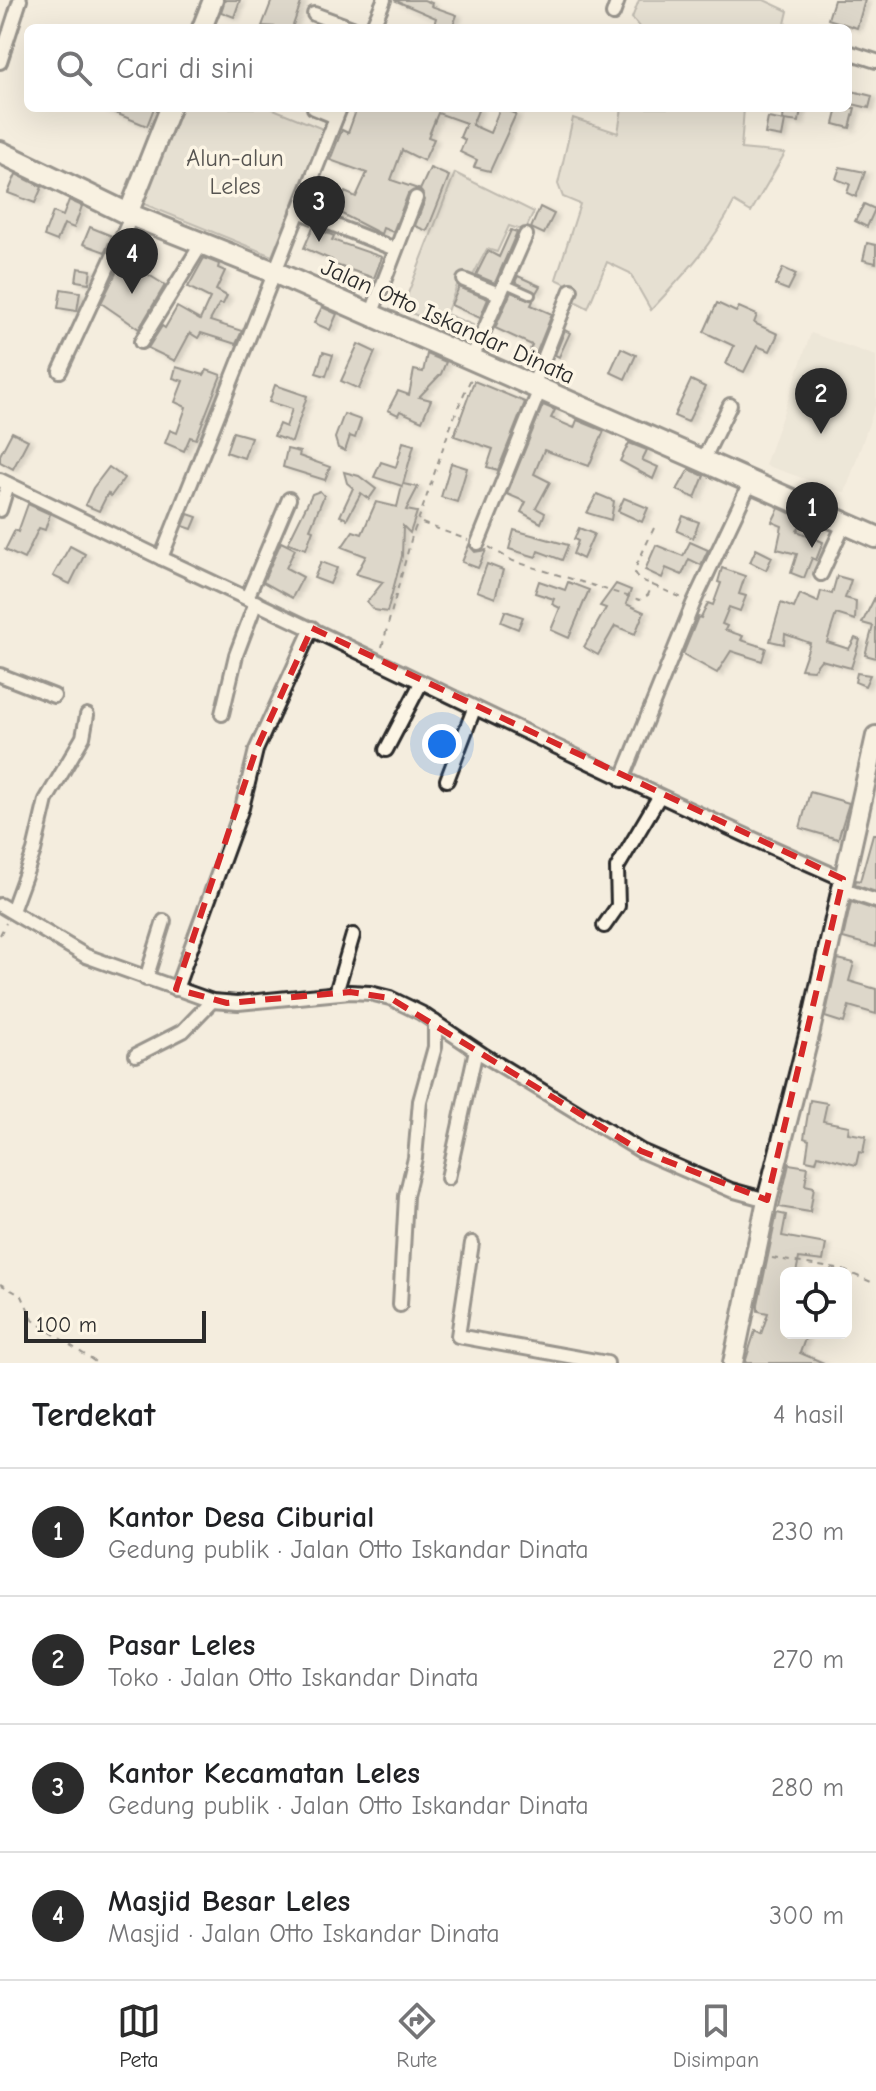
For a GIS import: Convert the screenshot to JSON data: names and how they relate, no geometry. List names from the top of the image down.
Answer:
{
  "streets": {
    "main road": ["Jalan Otto Iskandar Dinata"]
  },
  "parks": ["Alun-alun Leles"],
  "scale_bar": "100 m",
  "page": {
    "search": "Cari di sini",
    "pins": [
      "3",
      "4",
      "2",
      "1"
    ],
    "scale": "100 m",
    "heading": ["Terdekat", "4 hasil"],
    "list": [
      {
        "mark": "1",
        "name": "Kantor Desa Ciburial",
        "note": "Gedung publik · Jalan Otto Iskandar Dinata",
        "value": "230 m"
      },
      {
        "mark": "2",
        "name": "Pasar Leles",
        "note": "Toko · Jalan Otto Iskandar Dinata",
        "value": "270 m"
      },
      {
        "mark": "3",
        "name": "Kantor Kecamatan Leles",
        "note": "Gedung publik · Jalan Otto Iskandar Dinata",
        "value": "280 m"
      },
      {
        "mark": "4",
        "name": "Masjid Besar Leles",
        "note": "Masjid · Jalan Otto Iskandar Dinata",
        "value": "300 m"
      }
    ],
    "nav": ["Peta", "Rute", "Disimpan"]
  }
}
